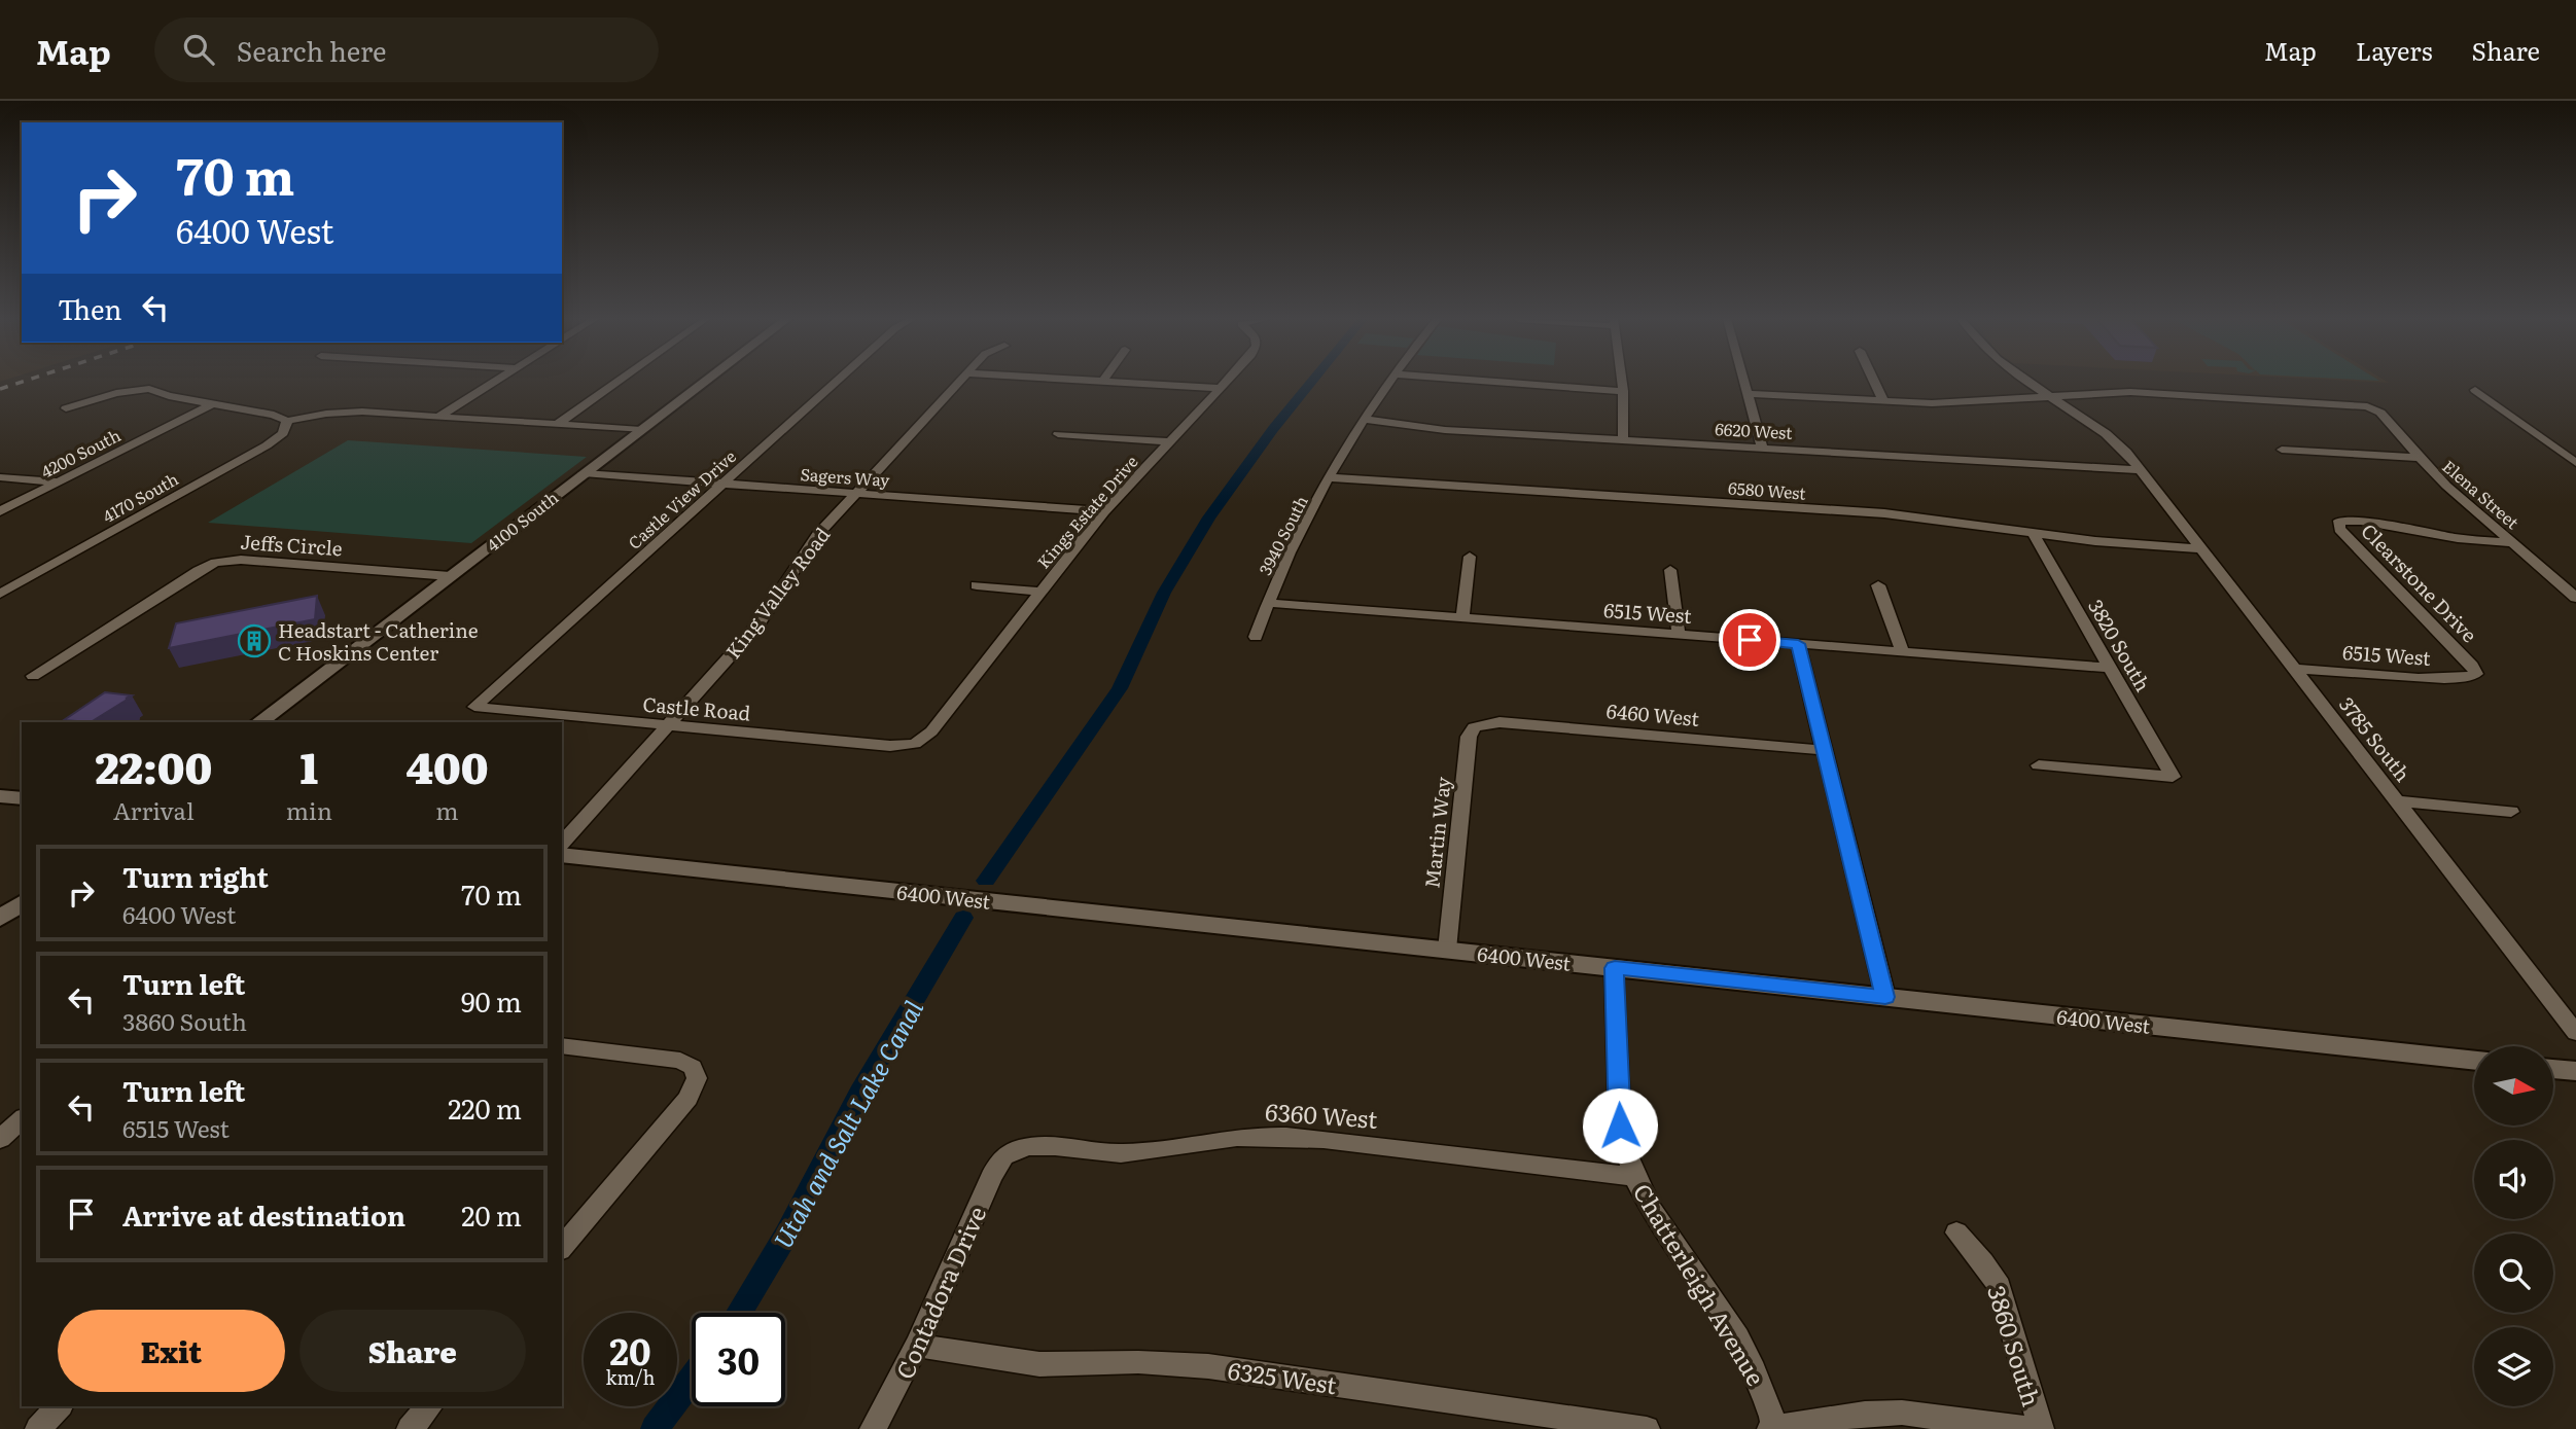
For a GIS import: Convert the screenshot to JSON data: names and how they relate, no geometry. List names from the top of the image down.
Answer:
{
  "streets": {
    "street": [
      "6620 West",
      "4200 South",
      "Sagers Way",
      "6580 West",
      "Elena Street",
      "4170 South",
      "Castle View Drive",
      "Kings Estate Drive",
      "4100 South",
      "3940 South",
      "Jeffs Circle",
      "Clearstone Drive",
      "King Valley Road",
      "6515 West",
      "3820 South",
      "Castle Road",
      "6460 West",
      "3785 South",
      "Martin Way",
      "6400 West",
      "6360 West",
      "Chatterleigh Avenue",
      "Contadora Drive",
      "3860 South",
      "6325 West"
    ]
  },
  "crossings": [
    ["6620 West", "3940 South"],
    ["6620 West", "3785 South"],
    ["Sagers Way", "Castle View Drive"],
    ["Sagers Way", "Kings Estate Drive"],
    ["Sagers Way", "4100 South"],
    ["Sagers Way", "King Valley Road"],
    ["6580 West", "3940 South"],
    ["6580 West", "3820 South"],
    ["6580 West", "3785 South"],
    ["Elena Street", "Clearstone Drive"],
    ["Elena Street", "3785 South"],
    ["Castle View Drive", "Castle Road"],
    ["Kings Estate Drive", "Castle Road"],
    ["4100 South", "Jeffs Circle"],
    ["3940 South", "6515 West"],
    ["Clearstone Drive", "6515 West"],
    ["King Valley Road", "Castle Road"],
    ["6515 West", "3820 South"],
    ["6515 West", "3785 South"],
    ["6460 West", "Martin Way"],
    ["Martin Way", "6400 West"],
    ["6400 West", "Chatterleigh Avenue"],
    ["6360 West", "Chatterleigh Avenue"],
    ["6360 West", "Contadora Drive"],
    ["Contadora Drive", "6325 West"]
  ],
  "water": ["Utah and Salt Lake Canal"],
  "places": {
    "building": ["Headstart - Catherine C Hoskins Center"]
  },
  "north": "right",
  "page": {
    "header": "Map",
    "search": "Search here",
    "nav": ["Map", "Layers", "Share"],
    "turn": ["70 m", "6400 West"],
    "then": "Then",
    "eta": [
      "22:00",
      "Arrival",
      "1",
      "min",
      "400",
      "m"
    ],
    "list": [
      {
        "name": "Turn right",
        "note": "6400 West",
        "value": "70 m"
      },
      {
        "name": "Turn left",
        "note": "3860 South",
        "value": "90 m"
      },
      {
        "name": "Turn left",
        "note": "6515 West",
        "value": "220 m"
      },
      {
        "name": "Arrive at destination",
        "value": "20 m"
      }
    ],
    "buttons": ["Exit", "Share"],
    "speed": "20 km/h",
    "limit": "30"
  }
}
